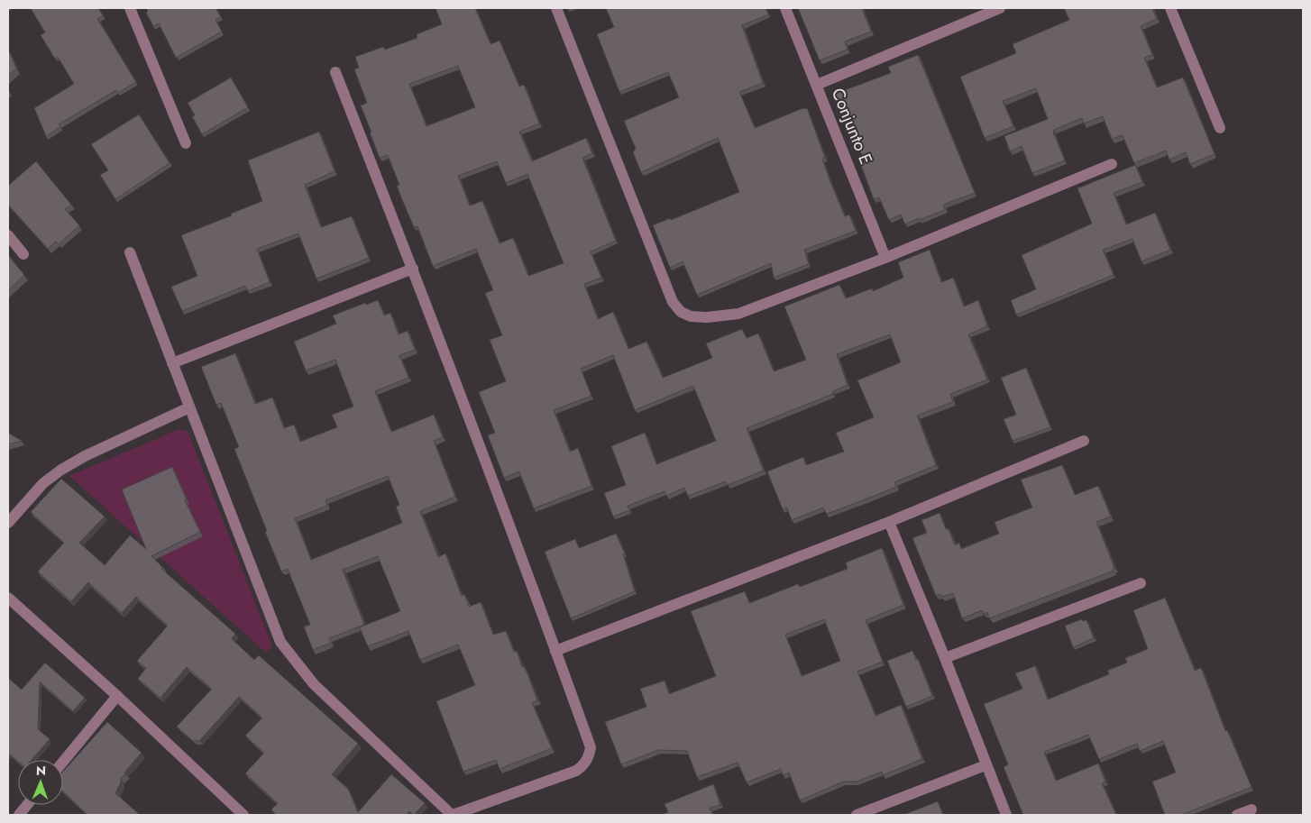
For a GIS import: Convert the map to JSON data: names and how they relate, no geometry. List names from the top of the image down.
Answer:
{
  "streets": {
    "street": ["Conjunto E"]
  },
  "north": "top"
}
